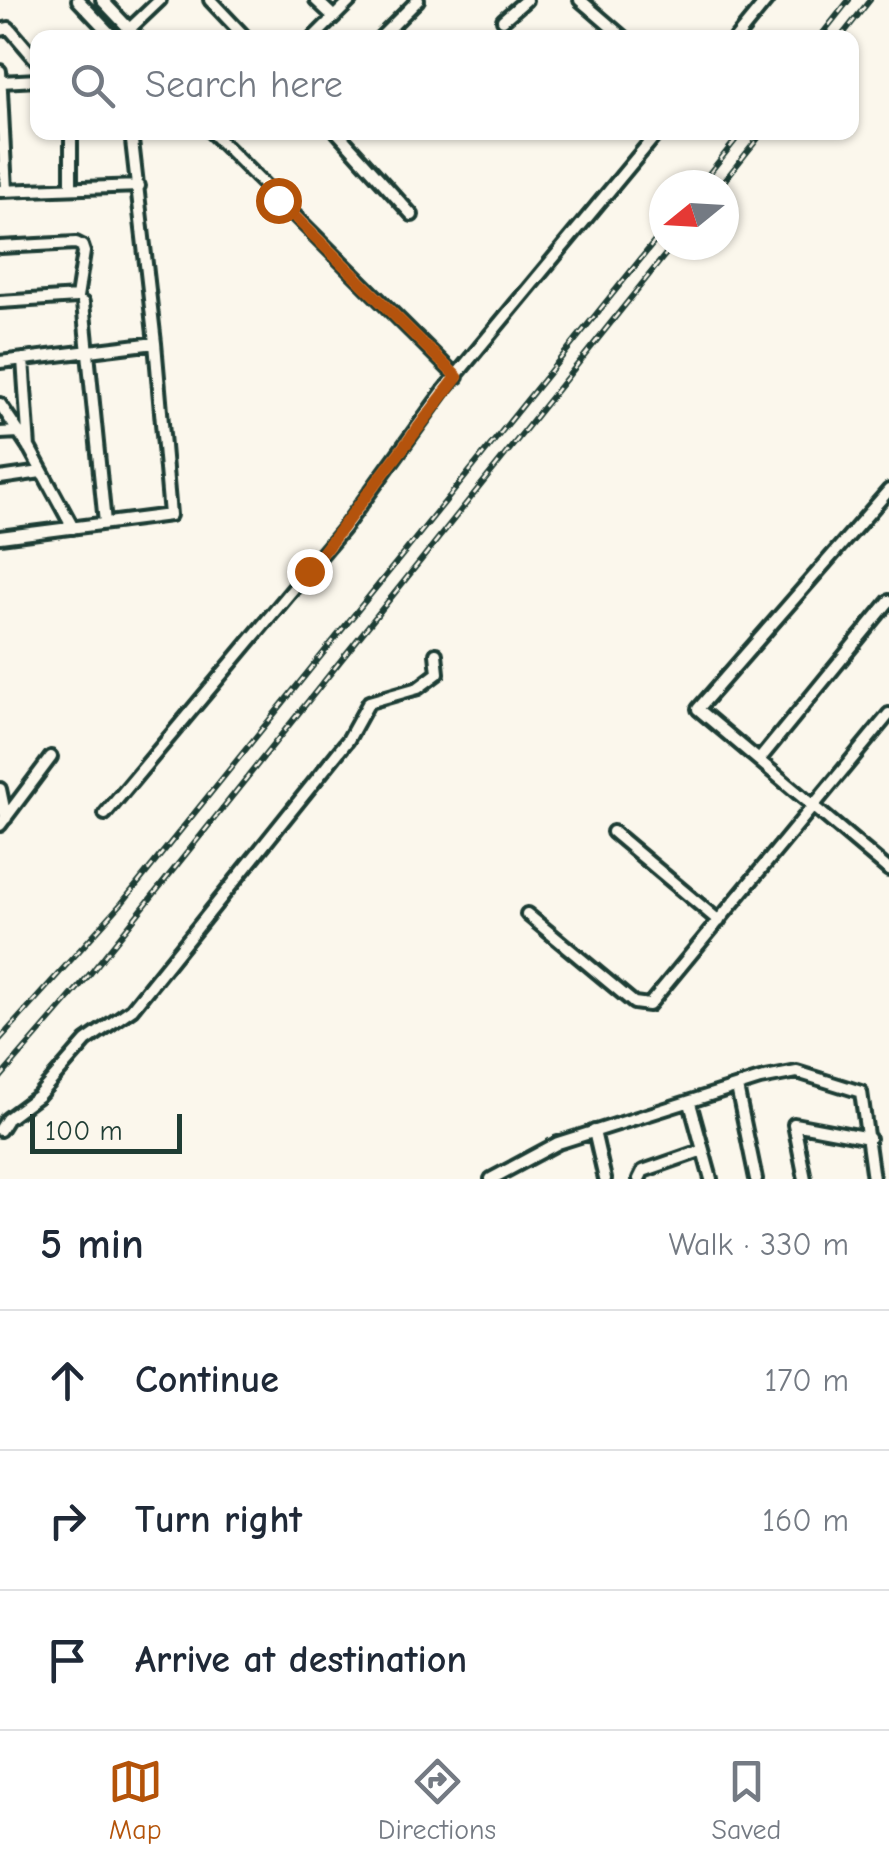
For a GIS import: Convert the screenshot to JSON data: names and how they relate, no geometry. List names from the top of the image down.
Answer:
{
  "scale_bar": "100 m",
  "north": "left",
  "page": {
    "search": "Search here",
    "scale": "100 m",
    "heading": ["5 min", "Walk · 330 m"],
    "list": [
      ["Continue", "170 m"],
      ["Turn right", "160 m"],
      "Arrive at destination"
    ],
    "nav": ["Map", "Directions", "Saved"]
  }
}
